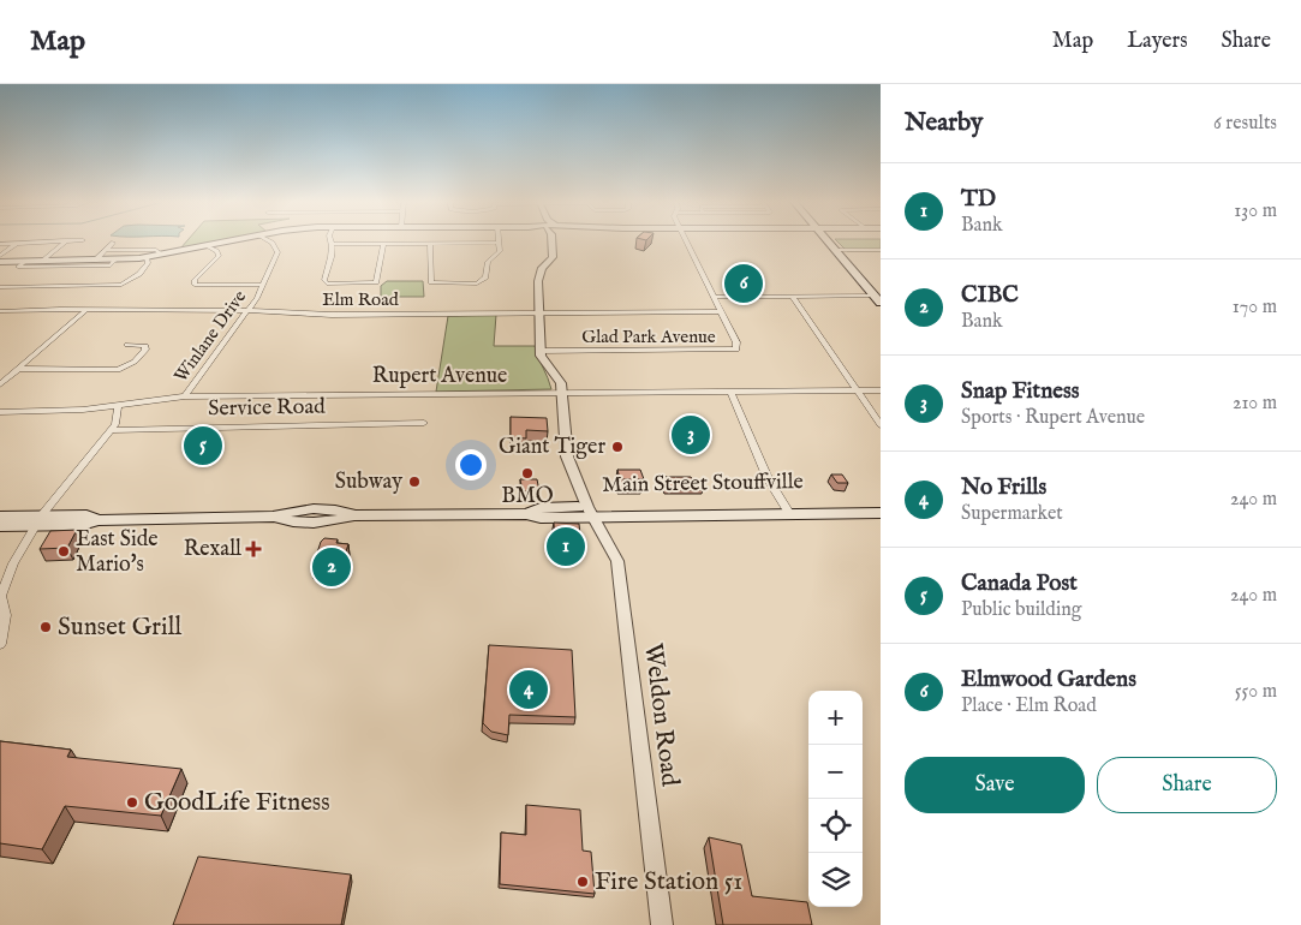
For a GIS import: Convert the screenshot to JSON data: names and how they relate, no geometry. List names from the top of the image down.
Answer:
{
  "streets": {
    "main road": ["Main Street Stouffville"],
    "street": [
      "Elm Road",
      "Winlane Drive",
      "Glad Park Avenue",
      "Rupert Avenue",
      "Service Road",
      "Weldon Road"
    ]
  },
  "crossings": [
    ["Elm Road", "Winlane Drive"],
    ["Elm Road", "Glad Park Avenue"],
    ["Winlane Drive", "Rupert Avenue"],
    ["Rupert Avenue", "Weldon Road"],
    ["Main Street Stouffville", "Weldon Road"]
  ],
  "places": {
    "other": [
      "Giant Tiger",
      "BMO",
      "Subway",
      "East Side Mario's",
      "Sunset Grill",
      "GoodLife Fitness",
      "Fire Station 51"
    ],
    "health": ["Rexall"]
  },
  "page": {
    "header": "Map",
    "nav": ["Map", "Layers", "Share"],
    "heading": ["Nearby", "6 results"],
    "list": [
      {
        "mark": "1",
        "name": "TD",
        "note": "Bank",
        "value": "130 m"
      },
      {
        "mark": "2",
        "name": "CIBC",
        "note": "Bank",
        "value": "170 m"
      },
      {
        "mark": "3",
        "name": "Snap Fitness",
        "note": "Sports · Rupert Avenue",
        "value": "210 m"
      },
      {
        "mark": "4",
        "name": "No Frills",
        "note": "Supermarket",
        "value": "240 m"
      },
      {
        "mark": "5",
        "name": "Canada Post",
        "note": "Public building",
        "value": "240 m"
      },
      {
        "mark": "6",
        "name": "Elmwood Gardens",
        "note": "Place · Elm Road",
        "value": "550 m"
      }
    ],
    "pins": [
      "6",
      "3",
      "5",
      "1",
      "2",
      "4"
    ],
    "map_buttons": ["+", "−"],
    "buttons": ["Save", "Share"]
  }
}
